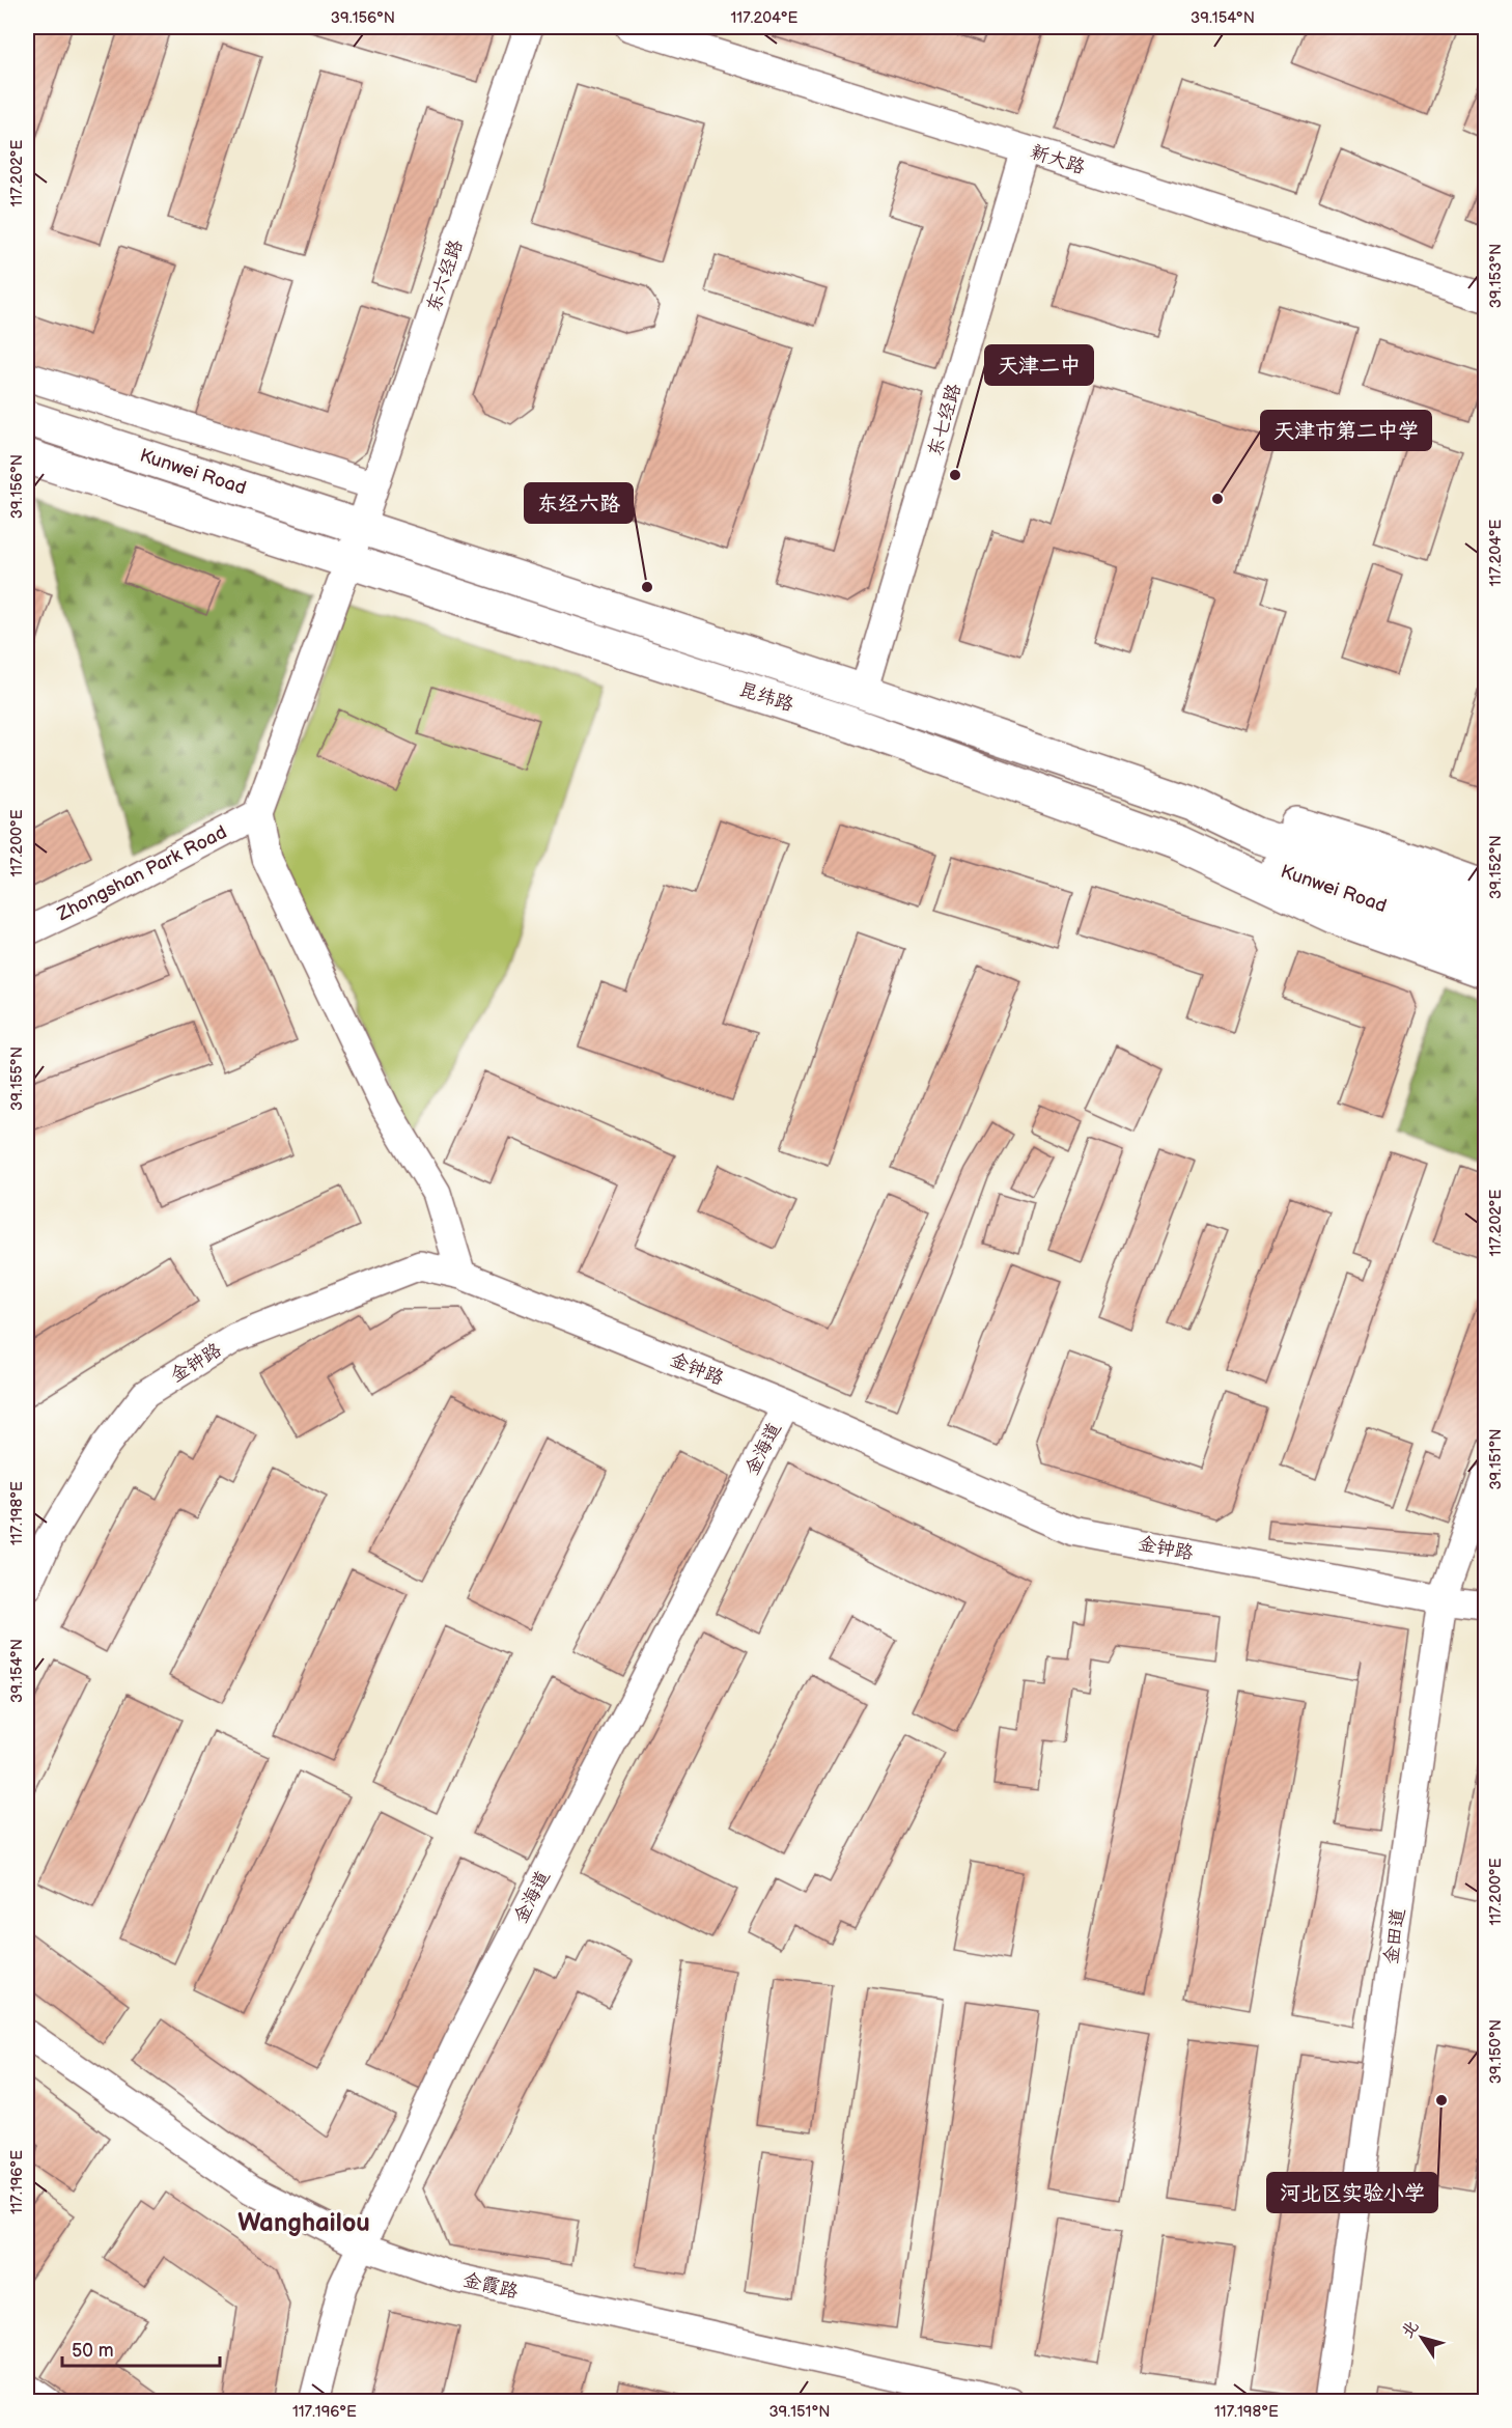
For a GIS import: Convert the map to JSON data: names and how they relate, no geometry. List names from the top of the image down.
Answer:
{
  "streets": {
    "main road": ["Kunwei Road", "昆纬路"],
    "street": [
      "新大路",
      "东六经路",
      "东七经路",
      "Zhongshan Park Road",
      "金钟路",
      "金海道",
      "金田道",
      "金霞路"
    ]
  },
  "crossings": [
    ["新大路", "东七经路"],
    ["东六经路", "Kunwei Road"],
    ["东六经路", "昆纬路"],
    ["东六经路", "Zhongshan Park Road"],
    ["东七经路", "昆纬路"],
    ["Kunwei Road", "昆纬路"],
    ["金钟路", "金海道"],
    ["金钟路", "金田道"],
    ["金海道", "金霞路"]
  ],
  "districts": ["Wanghailou"],
  "places": [
    "天津二中",
    "天津市第二中学",
    "东经六路",
    "河北区实验小学"
  ],
  "scale_bar": "50 m",
  "north": "top left",
  "coordinates": [
    "39.156°N",
    "117.204°E",
    "39.154°N",
    "117.202°E",
    "39.153°N",
    "117.200°E",
    "39.152°N",
    "39.155°N",
    "39.151°N",
    "117.198°E",
    "39.150°N",
    "117.196°E"
  ]
}
